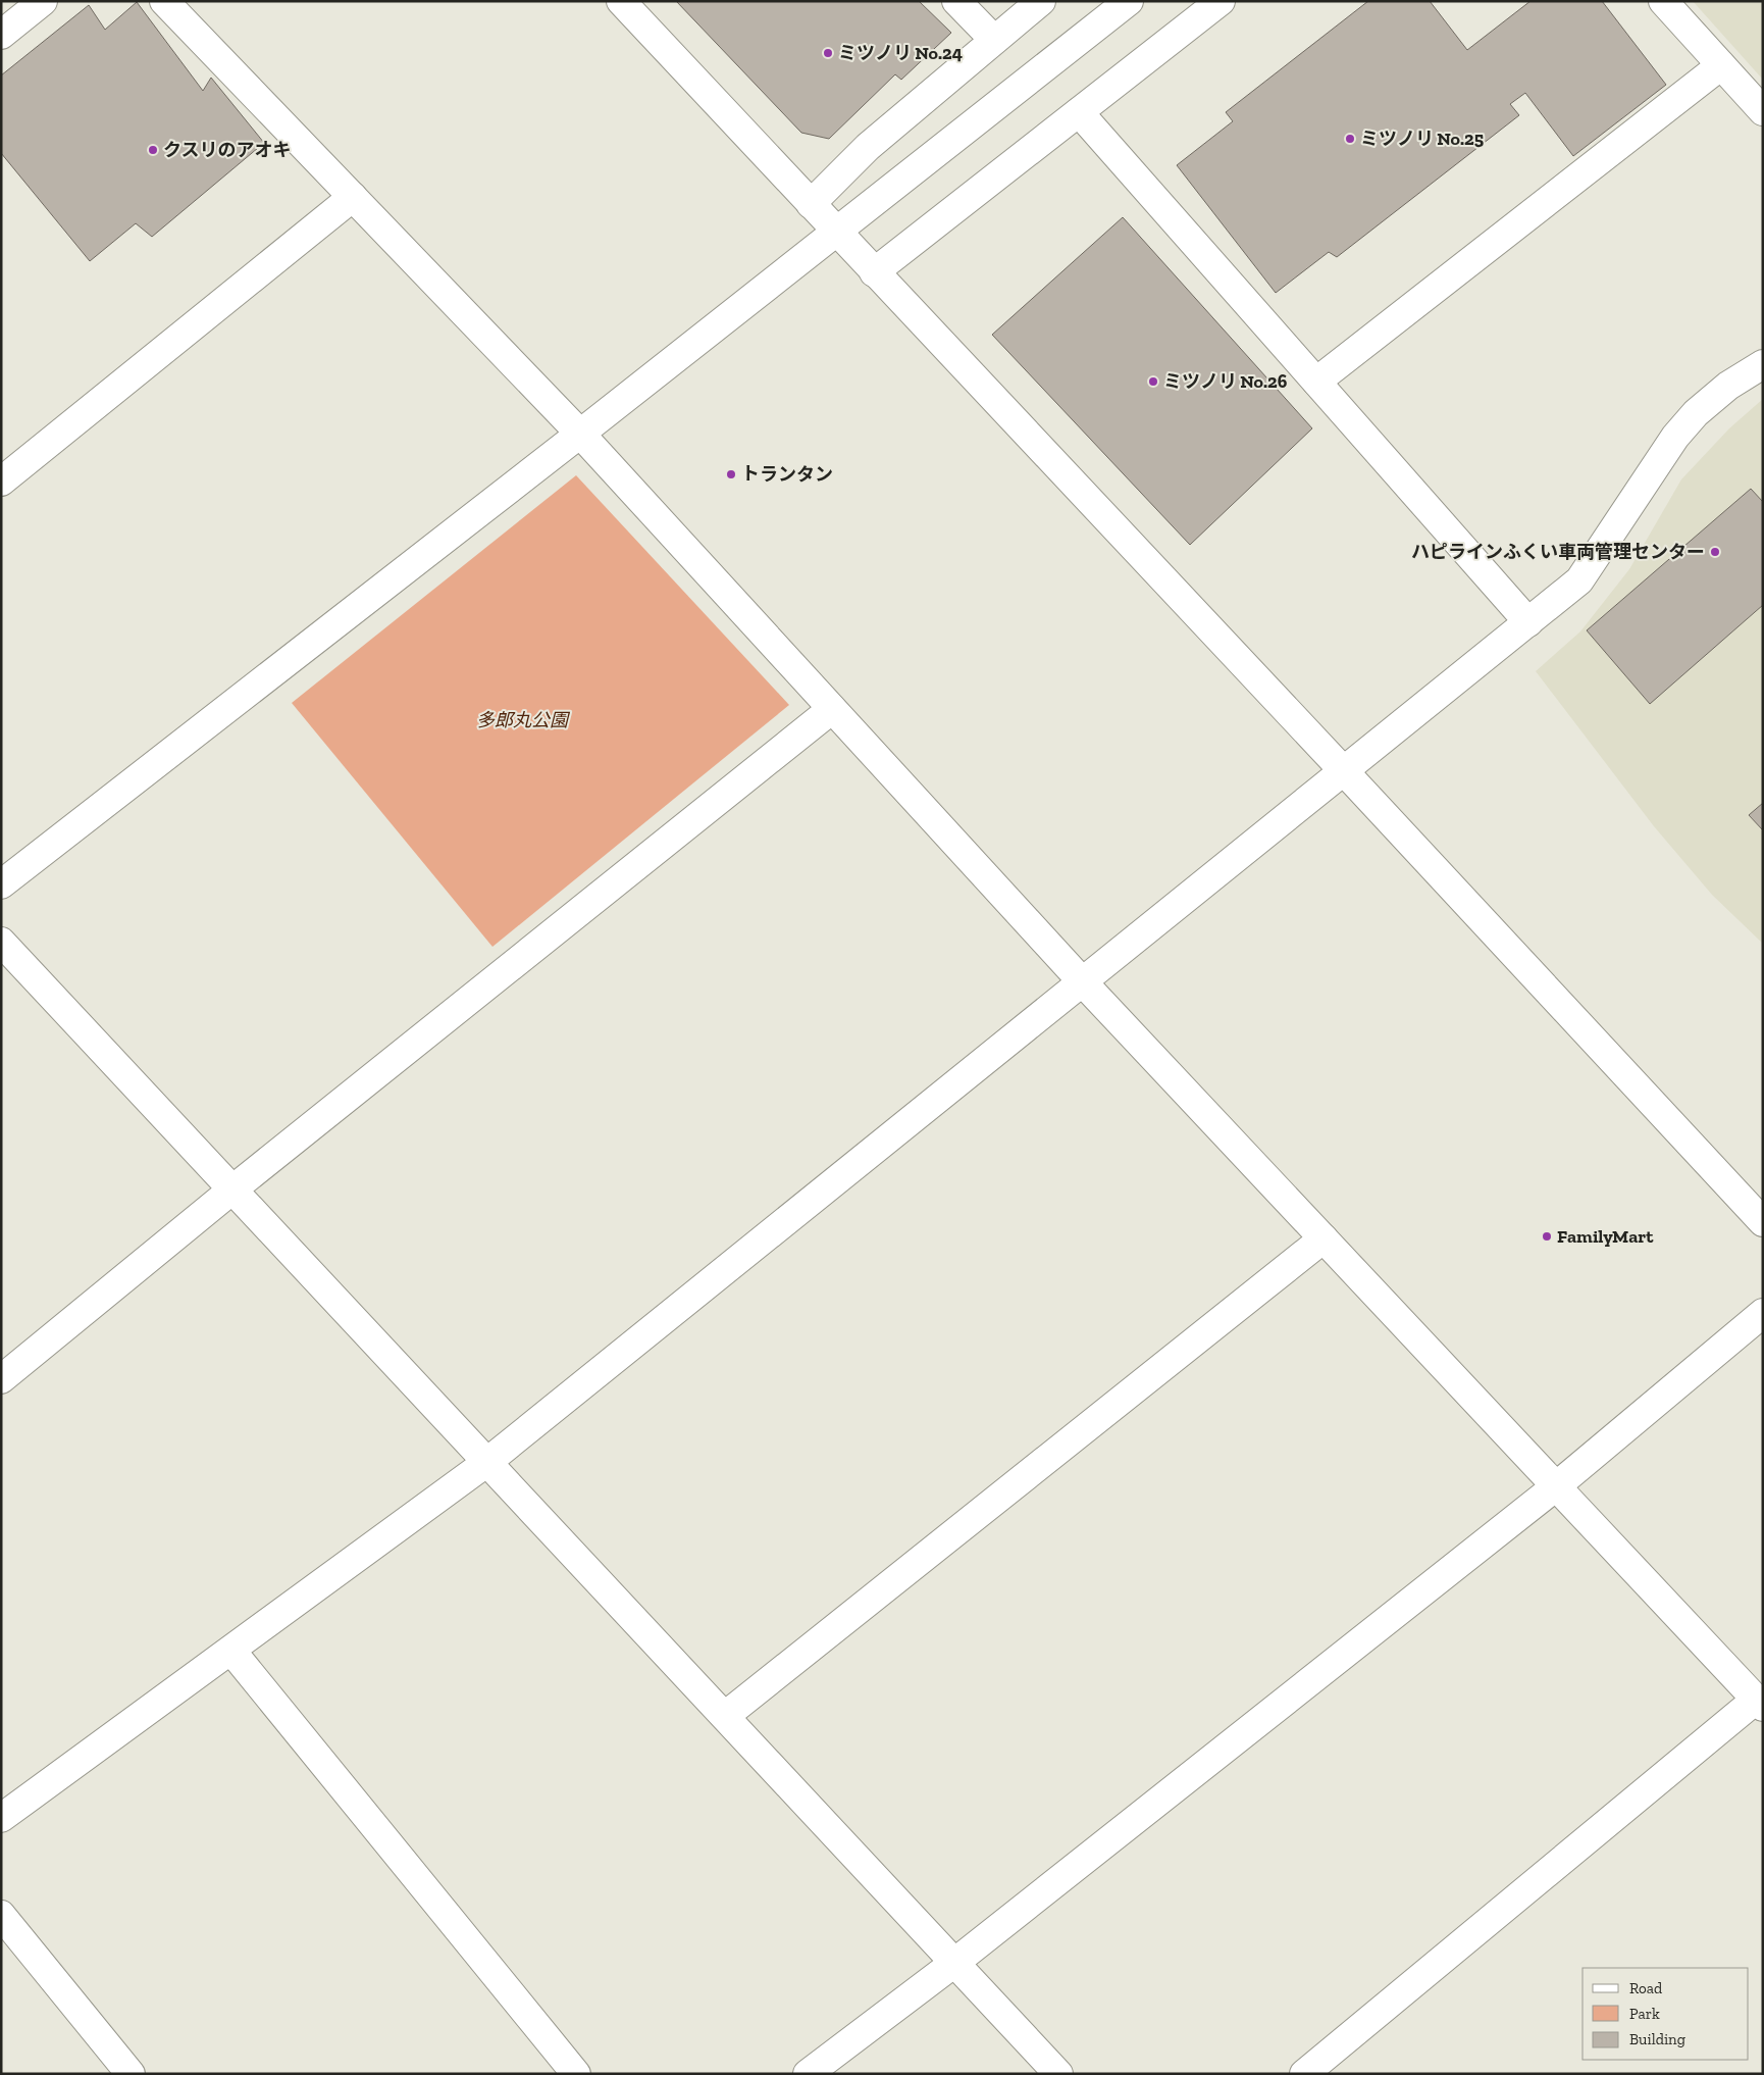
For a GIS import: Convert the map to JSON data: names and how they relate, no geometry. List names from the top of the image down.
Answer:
{
  "parks": ["多郎丸公園"],
  "places": [
    "ミツノリ No.24",
    "ミツノリ No.25",
    "クスリのアオキ",
    "ミツノリ No.26",
    "トランタン",
    "ハピラインふくい車両管理センター",
    "FamilyMart"
  ],
  "legend": ["Road", "Park", "Building"]
}
